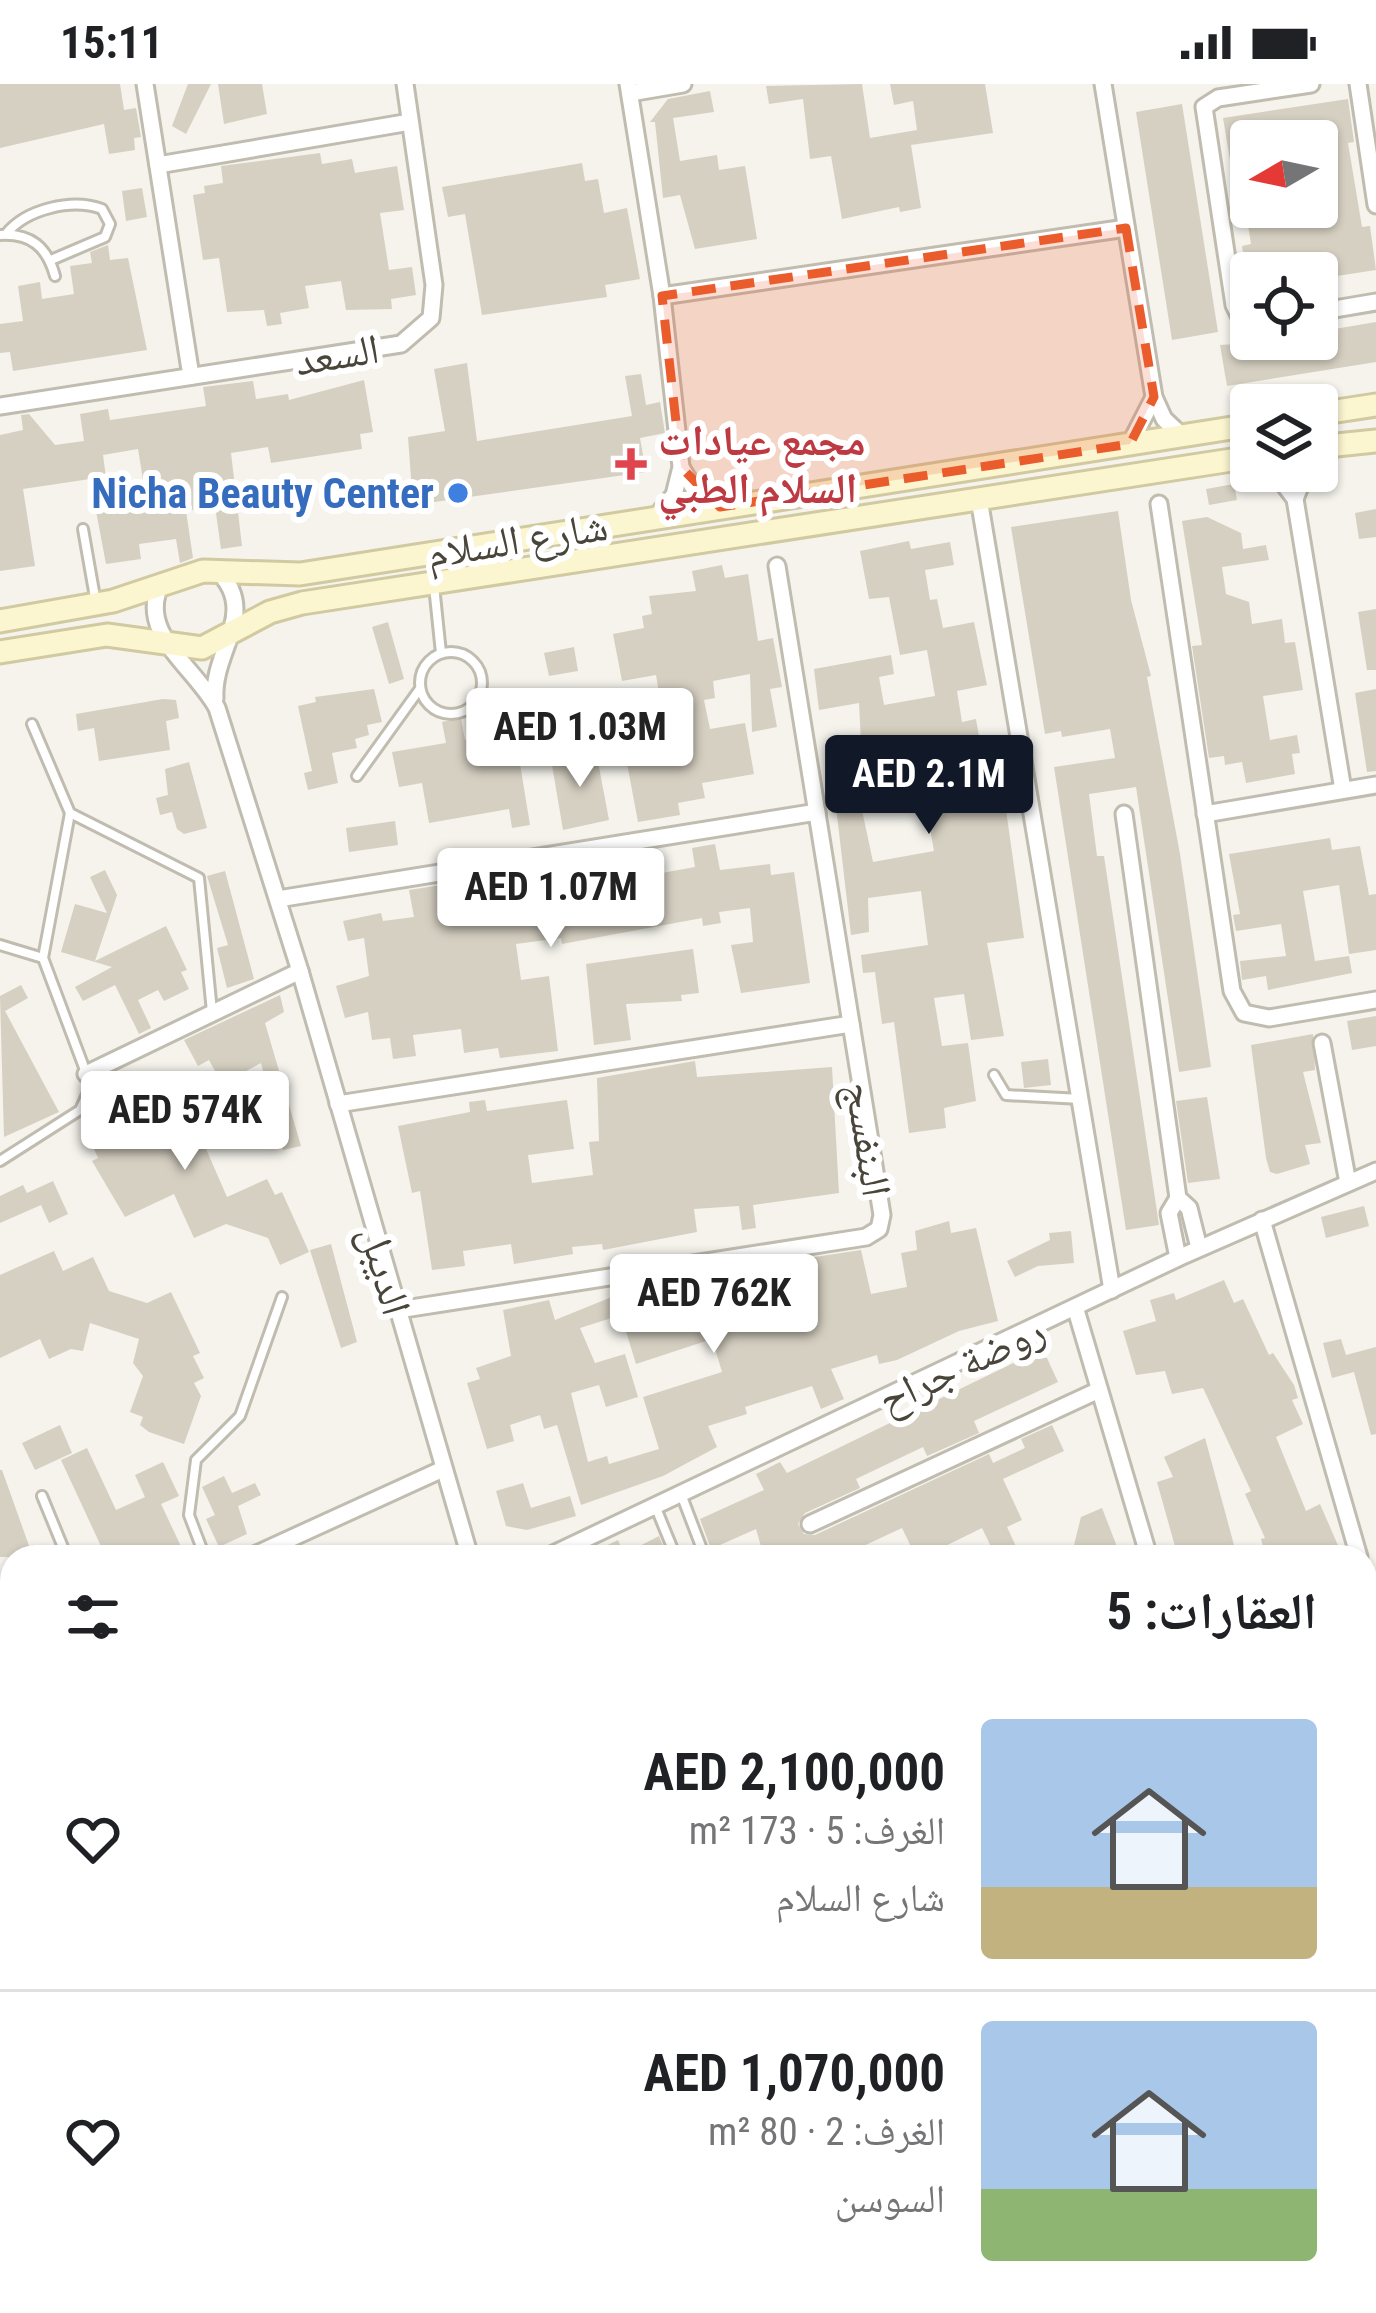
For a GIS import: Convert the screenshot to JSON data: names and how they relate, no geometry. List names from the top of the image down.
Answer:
{
  "streets": {
    "main road": ["شارع السلام"],
    "street": [
      "السعد",
      "البنفسج",
      "الديبل",
      "روضة جراح"
    ]
  },
  "crossings": [
    ["شارع السلام", "الديبل"],
    ["البنفسج", "الديبل"]
  ],
  "places": {
    "health": ["مجمع عيادات السلام الطبي"],
    "other": ["Nicha Beauty Center"]
  },
  "north": "left",
  "page": {
    "status": "15:11",
    "price": [
      "AED 1.03M",
      "AED 2.1M",
      "AED 1.07M",
      "AED 574K",
      "AED 762K"
    ],
    "heading": "العقارات: 5",
    "list": [
      {
        "name": "AED 2,100,000",
        "note": "الغرف: 5 · 173 m² · شارع السلام"
      },
      {
        "name": "AED 1,070,000",
        "note": "الغرف: 2 · 80 m² · السوسن"
      }
    ]
  }
}
